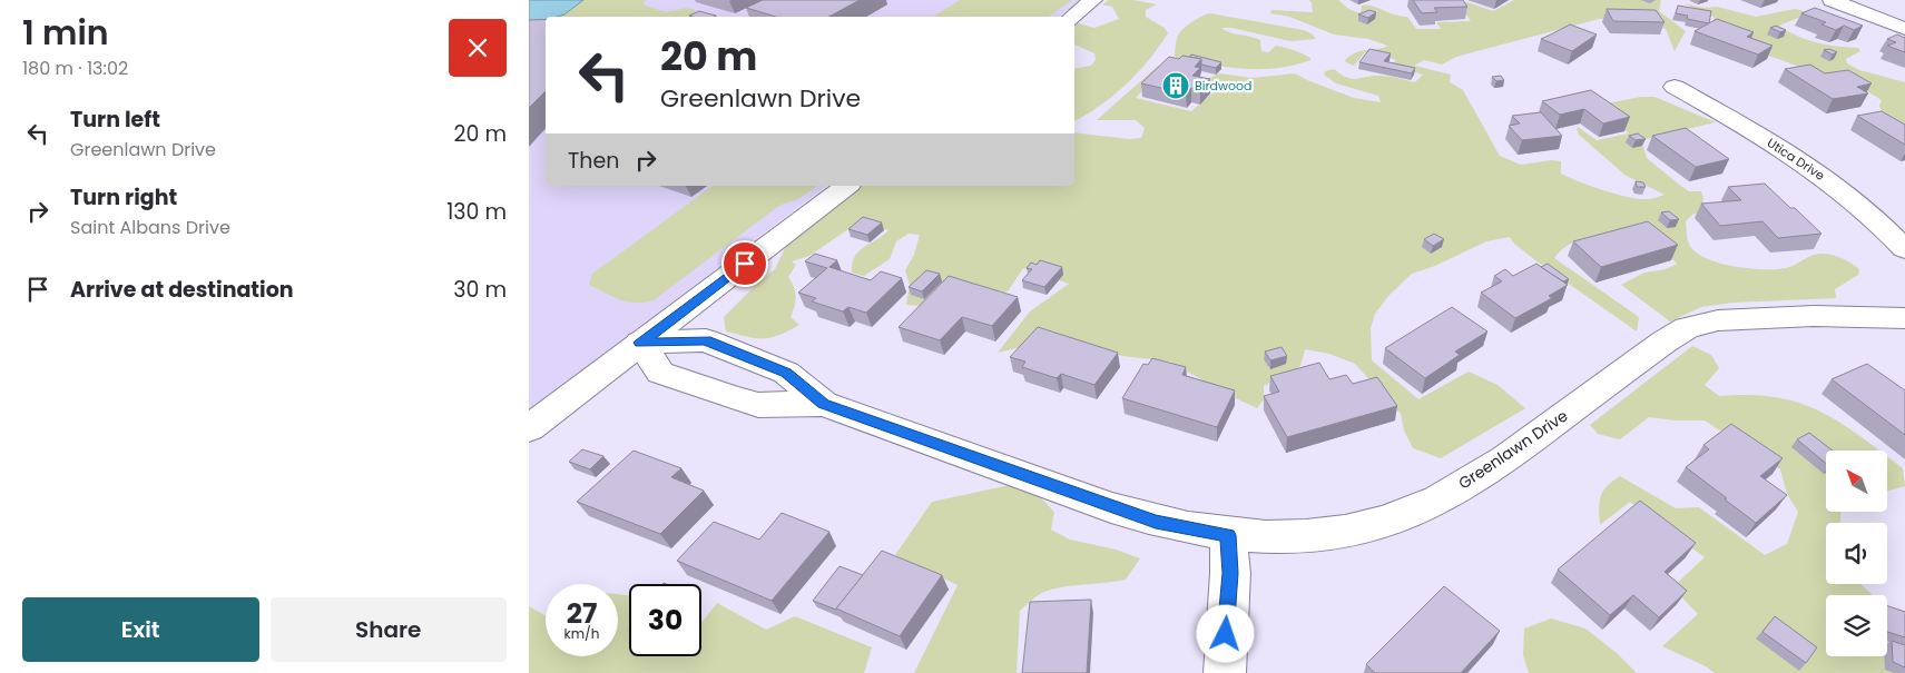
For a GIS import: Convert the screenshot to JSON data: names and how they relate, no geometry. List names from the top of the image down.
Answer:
{
  "streets": {
    "street": ["Utica Drive", "Greenlawn Drive"]
  },
  "places": {
    "building": ["Birdwood"]
  },
  "north": "top left",
  "page": {
    "heading": ["1 min", "180 m · 13:02"],
    "turn": ["20 m", "Greenlawn Drive"],
    "list": [
      {
        "name": "Turn left",
        "note": "Greenlawn Drive",
        "value": "20 m"
      },
      {
        "name": "Turn right",
        "note": "Saint Albans Drive",
        "value": "130 m"
      },
      {
        "name": "Arrive at destination",
        "value": "30 m"
      }
    ],
    "then": "Then",
    "speed": "27 km/h",
    "limit": "30",
    "buttons": ["Exit", "Share"]
  }
}
